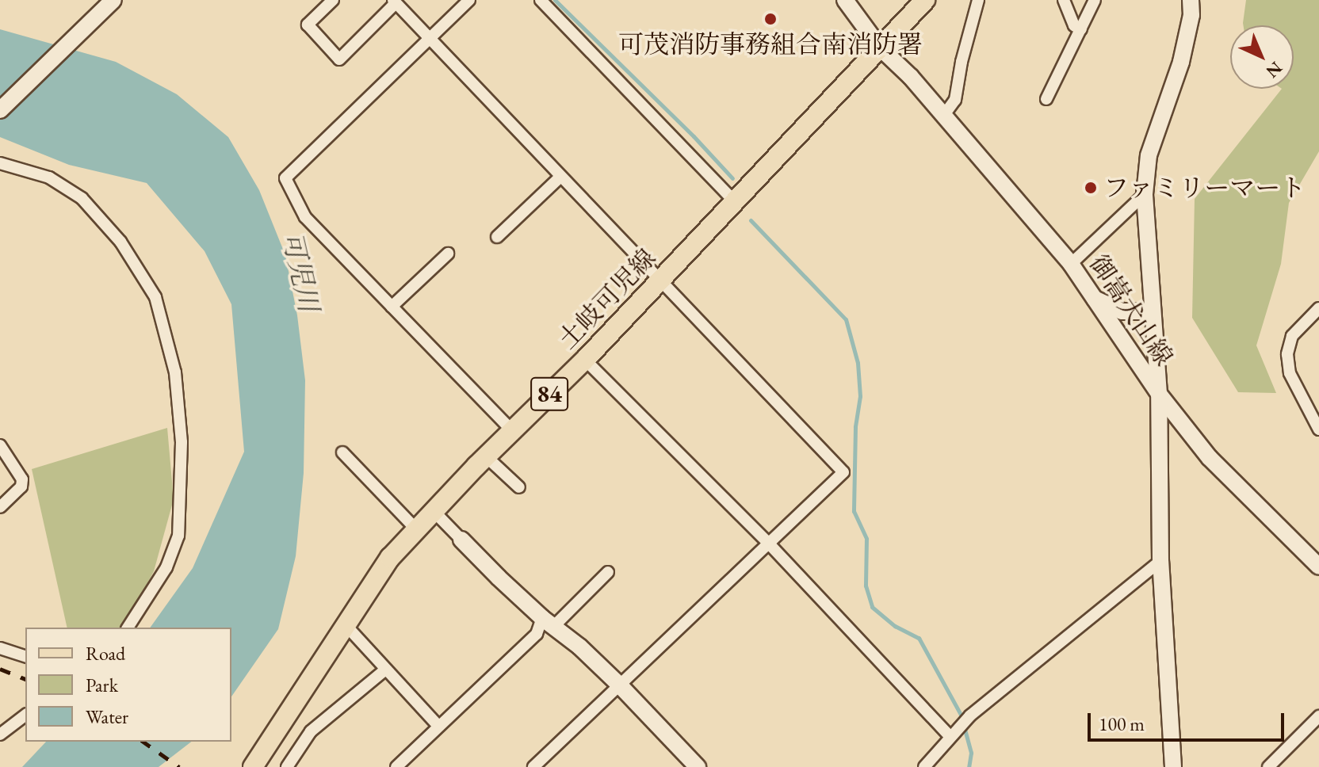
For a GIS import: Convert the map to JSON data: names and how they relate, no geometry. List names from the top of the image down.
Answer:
{
  "streets": {
    "main road": ["土岐可児線", "84"],
    "street": ["御嵩犬山線"]
  },
  "crossings": [
    ["土岐可児線", "御嵩犬山線"]
  ],
  "water": ["可児川"],
  "places": ["可茂消防事務組合南消防署", "ファミリーマート"],
  "legend": ["Road", "Park", "Water"],
  "scale_bar": "100 m",
  "north": "bottom right"
}
